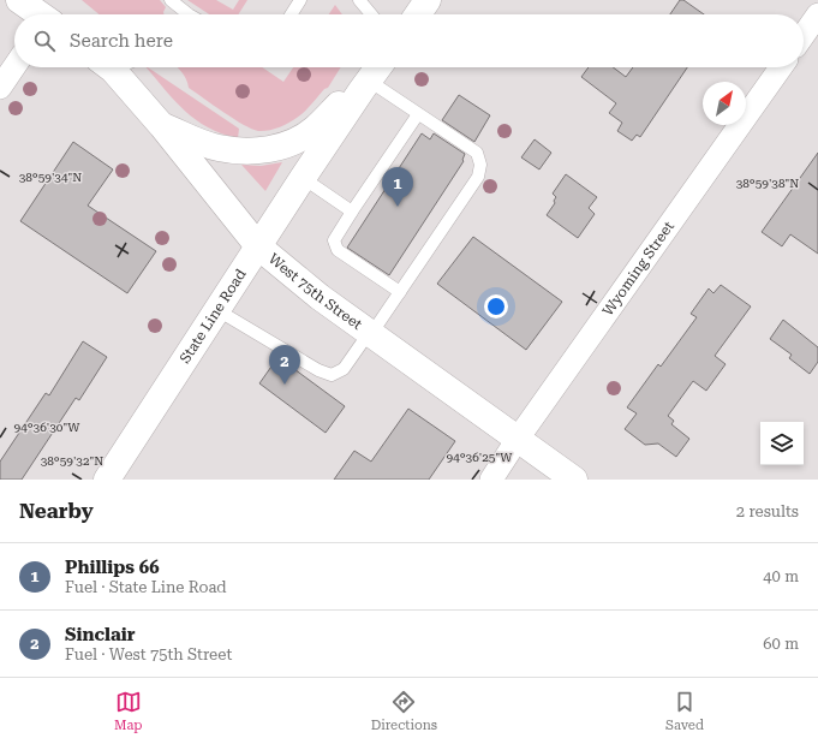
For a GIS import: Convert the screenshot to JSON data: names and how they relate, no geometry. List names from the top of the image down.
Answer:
{
  "streets": {
    "main road": ["West 75th Street", "State Line Road"],
    "street": ["Wyoming Street"]
  },
  "crossings": [
    ["Wyoming Street", "West 75th Street"],
    ["West 75th Street", "State Line Road"]
  ],
  "north": "top right",
  "page": {
    "search": "Search here",
    "pins": ["1", "2"],
    "heading": ["Nearby", "2 results"],
    "list": [
      {
        "mark": "1",
        "name": "Phillips 66",
        "note": "Fuel · State Line Road",
        "value": "40 m"
      },
      {
        "mark": "2",
        "name": "Sinclair",
        "note": "Fuel · West 75th Street",
        "value": "60 m"
      }
    ],
    "nav": ["Map", "Directions", "Saved"]
  },
  "coordinates": [
    "38°59'34\"N",
    "38°59'38\"N",
    "94°36'30\"W",
    "94°36'25\"W",
    "38°59'32\"N"
  ]
}
